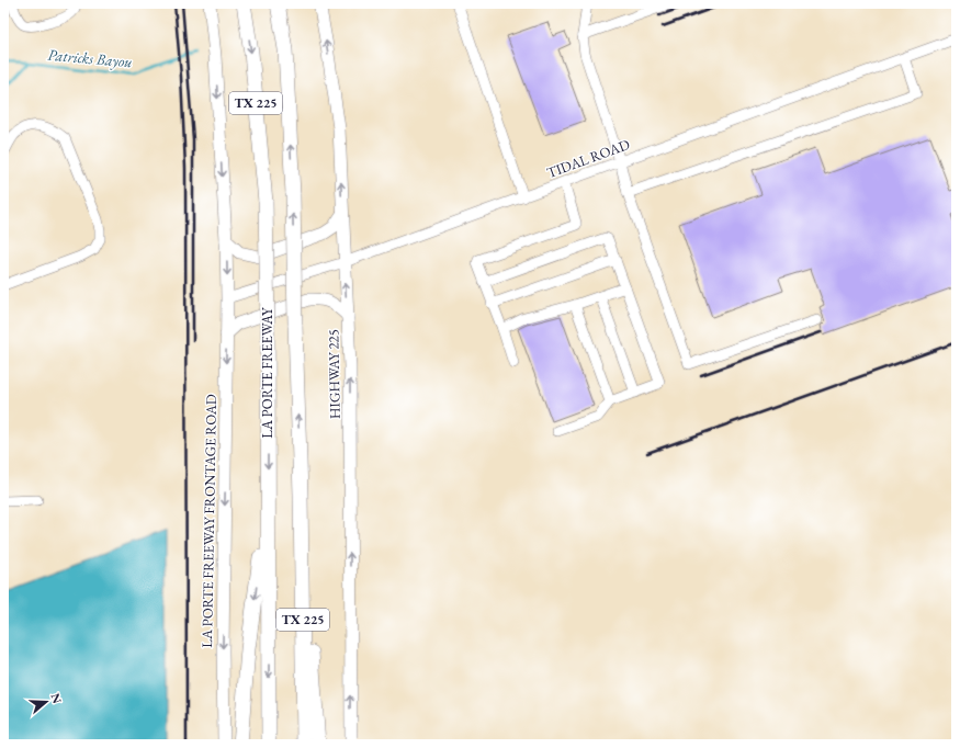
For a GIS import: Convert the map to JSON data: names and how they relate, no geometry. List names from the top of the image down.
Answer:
{
  "streets": {
    "highway": ["TX 225", "LA PORTE FREEWAY"],
    "main road": ["HIGHWAY 225", "LA PORTE FREEWAY FRONTAGE ROAD"],
    "street": ["TIDAL ROAD"]
  },
  "crossings": [
    ["TIDAL ROAD", "HIGHWAY 225"],
    ["TIDAL ROAD", "LA PORTE FREEWAY FRONTAGE ROAD"]
  ],
  "one_way": ["HIGHWAY 225", "LA PORTE FREEWAY FRONTAGE ROAD"],
  "water": ["Patricks Bayou"],
  "north": "right"
}
